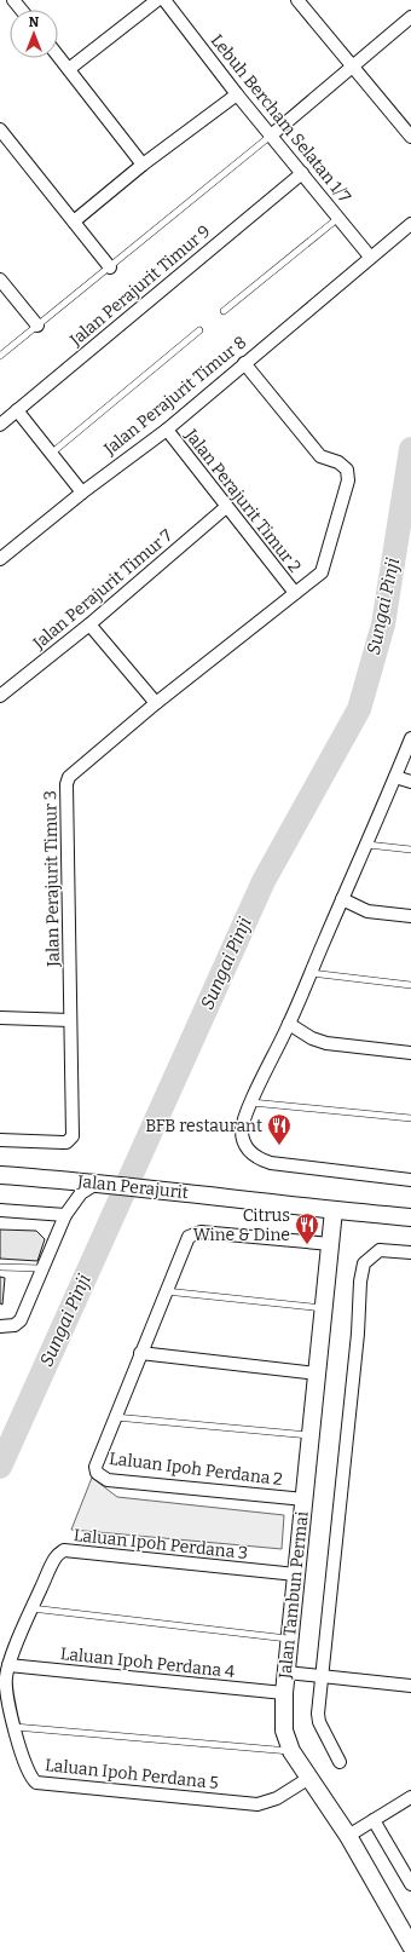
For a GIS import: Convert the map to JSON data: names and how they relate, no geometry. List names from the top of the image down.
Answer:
{
  "streets": {
    "street": [
      "Lebuh Bercham Selatan 1/7",
      "Jalan Perajurit Timur 9",
      "Jalan Perajurit Timur 8",
      "Jalan Perajurit Timur 2",
      "Jalan Perajurit Timur 7",
      "Jalan Perajurit Timur 3",
      "Jalan Perajurit",
      "Laluan Ipoh Perdana 2",
      "Laluan Ipoh Perdana 3",
      "Jalan Tambun Permai",
      "Laluan Ipoh Perdana 4",
      "Laluan Ipoh Perdana 5"
    ]
  },
  "crossings": [
    ["Lebuh Bercham Selatan 1/7", "Jalan Perajurit Timur 9"],
    ["Lebuh Bercham Selatan 1/7", "Jalan Perajurit Timur 8"],
    ["Jalan Perajurit Timur 8", "Jalan Perajurit Timur 2"],
    ["Jalan Perajurit Timur 8", "Jalan Perajurit Timur 3"],
    ["Jalan Perajurit Timur 2", "Jalan Perajurit Timur 7"],
    ["Jalan Perajurit Timur 2", "Jalan Perajurit Timur 3"],
    ["Jalan Perajurit", "Jalan Tambun Permai"],
    ["Laluan Ipoh Perdana 2", "Jalan Tambun Permai"],
    ["Laluan Ipoh Perdana 3", "Jalan Tambun Permai"],
    ["Laluan Ipoh Perdana 3", "Laluan Ipoh Perdana 4"],
    ["Laluan Ipoh Perdana 3", "Laluan Ipoh Perdana 5"],
    ["Jalan Tambun Permai", "Laluan Ipoh Perdana 4"],
    ["Jalan Tambun Permai", "Laluan Ipoh Perdana 5"],
    ["Laluan Ipoh Perdana 4", "Laluan Ipoh Perdana 5"]
  ],
  "water": ["Sungai Pinji"],
  "places": {
    "restaurant": ["BFB restaurant", "Citrus Wine & Dine"]
  },
  "north": "top"
}
